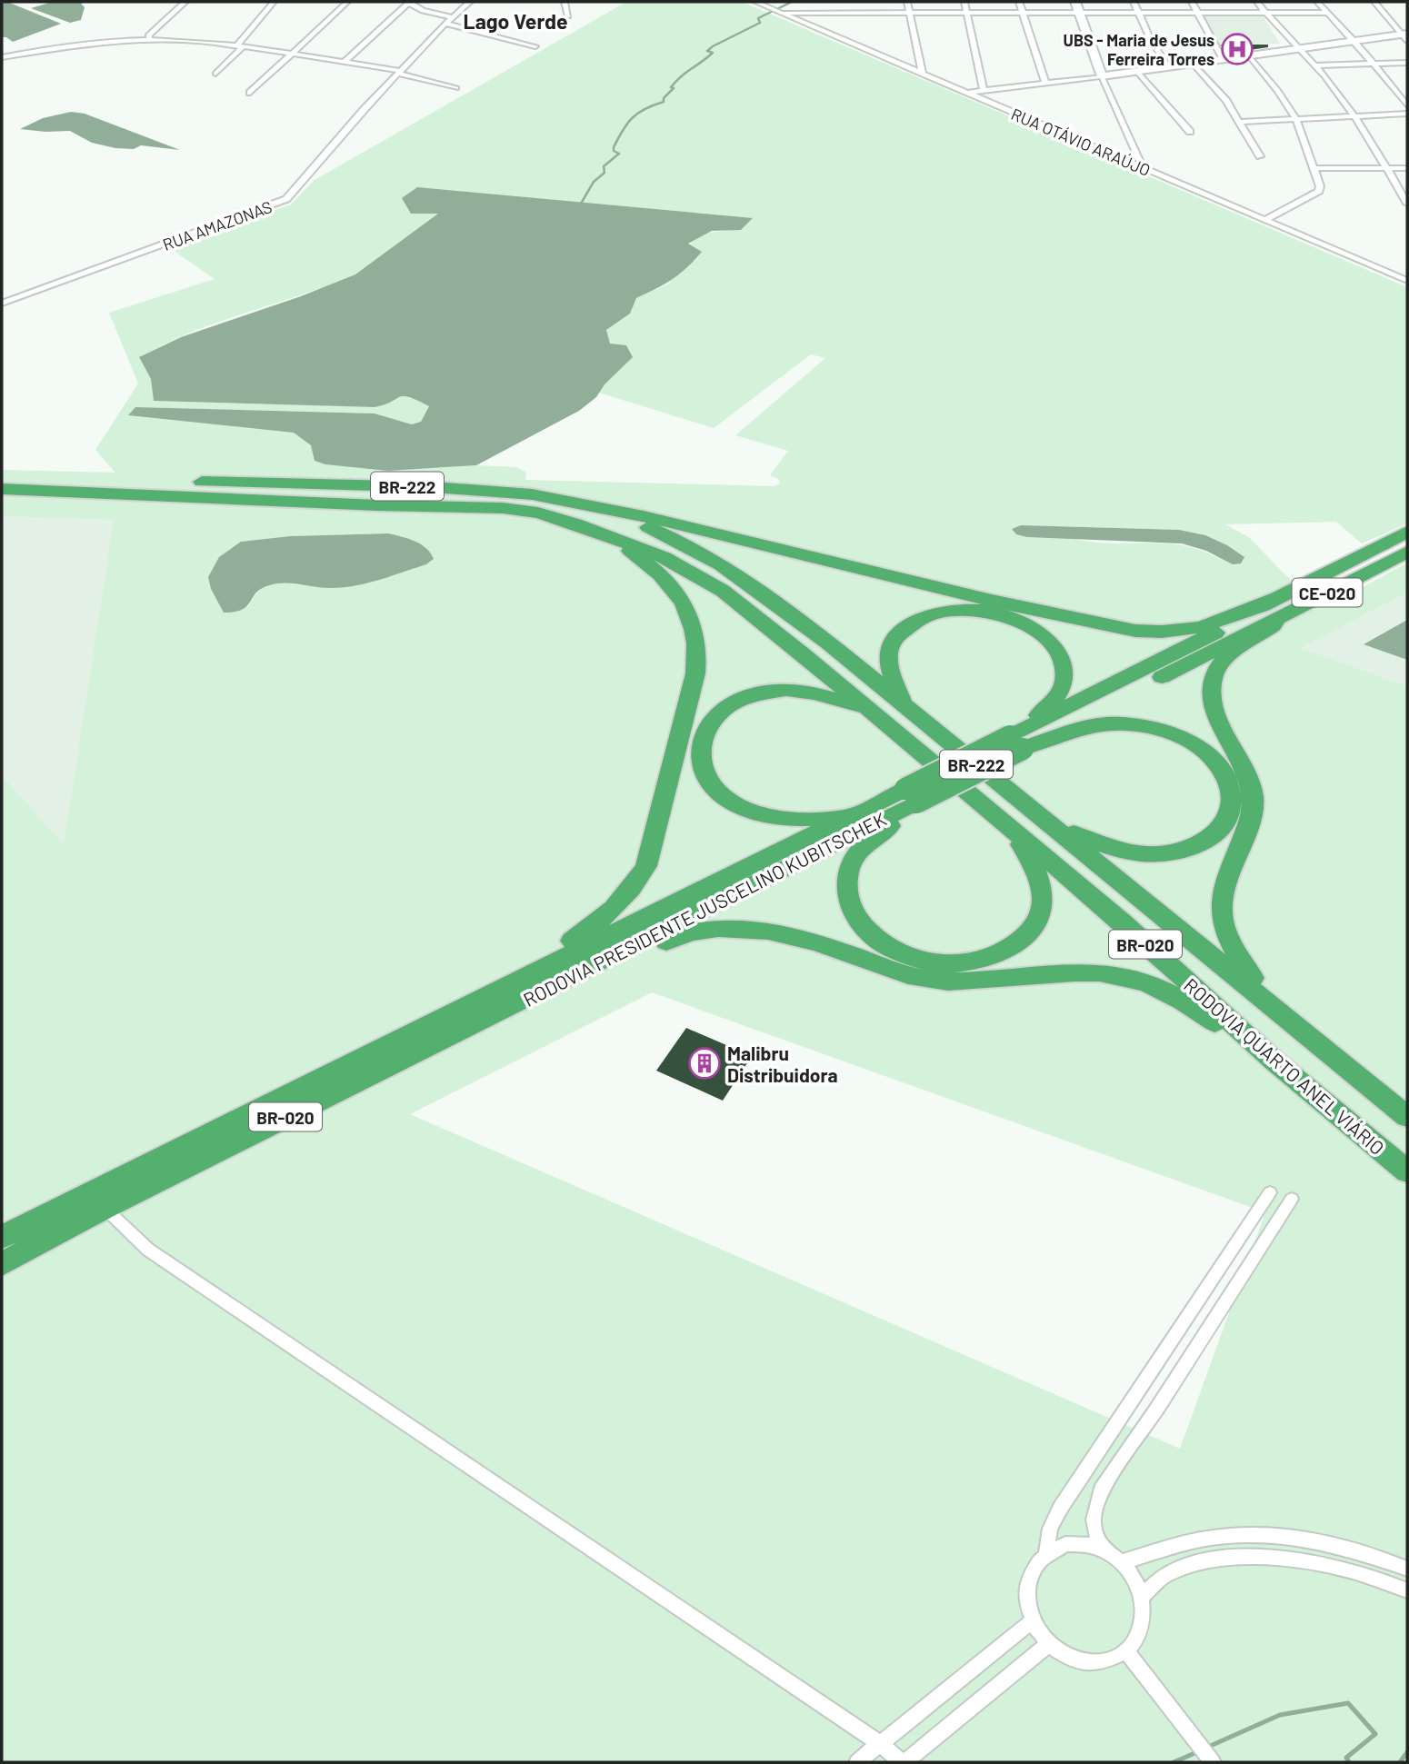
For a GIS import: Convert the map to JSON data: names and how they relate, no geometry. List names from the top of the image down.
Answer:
{
  "streets": {
    "highway": [
      "BR-222",
      "CE-020",
      "RODOVIA PRESIDENTE JUSCELINO KUBITSCHEK",
      "BR-020",
      "RODOVIA QUARTO ANEL VIÁRIO"
    ],
    "street": ["RUA OTÁVIO ARAÚJO", "RUA AMAZONAS"]
  },
  "crossings": [
    ["BR-222", "BR-020"],
    ["BR-222", "RODOVIA QUARTO ANEL VIÁRIO"],
    ["BR-020", "RODOVIA QUARTO ANEL VIÁRIO"]
  ],
  "districts": ["Lago Verde"],
  "places": {
    "hospital": ["UBS - Maria de Jesus Ferreira Torres"],
    "building": ["Malibru Distribuidora"]
  }
}
